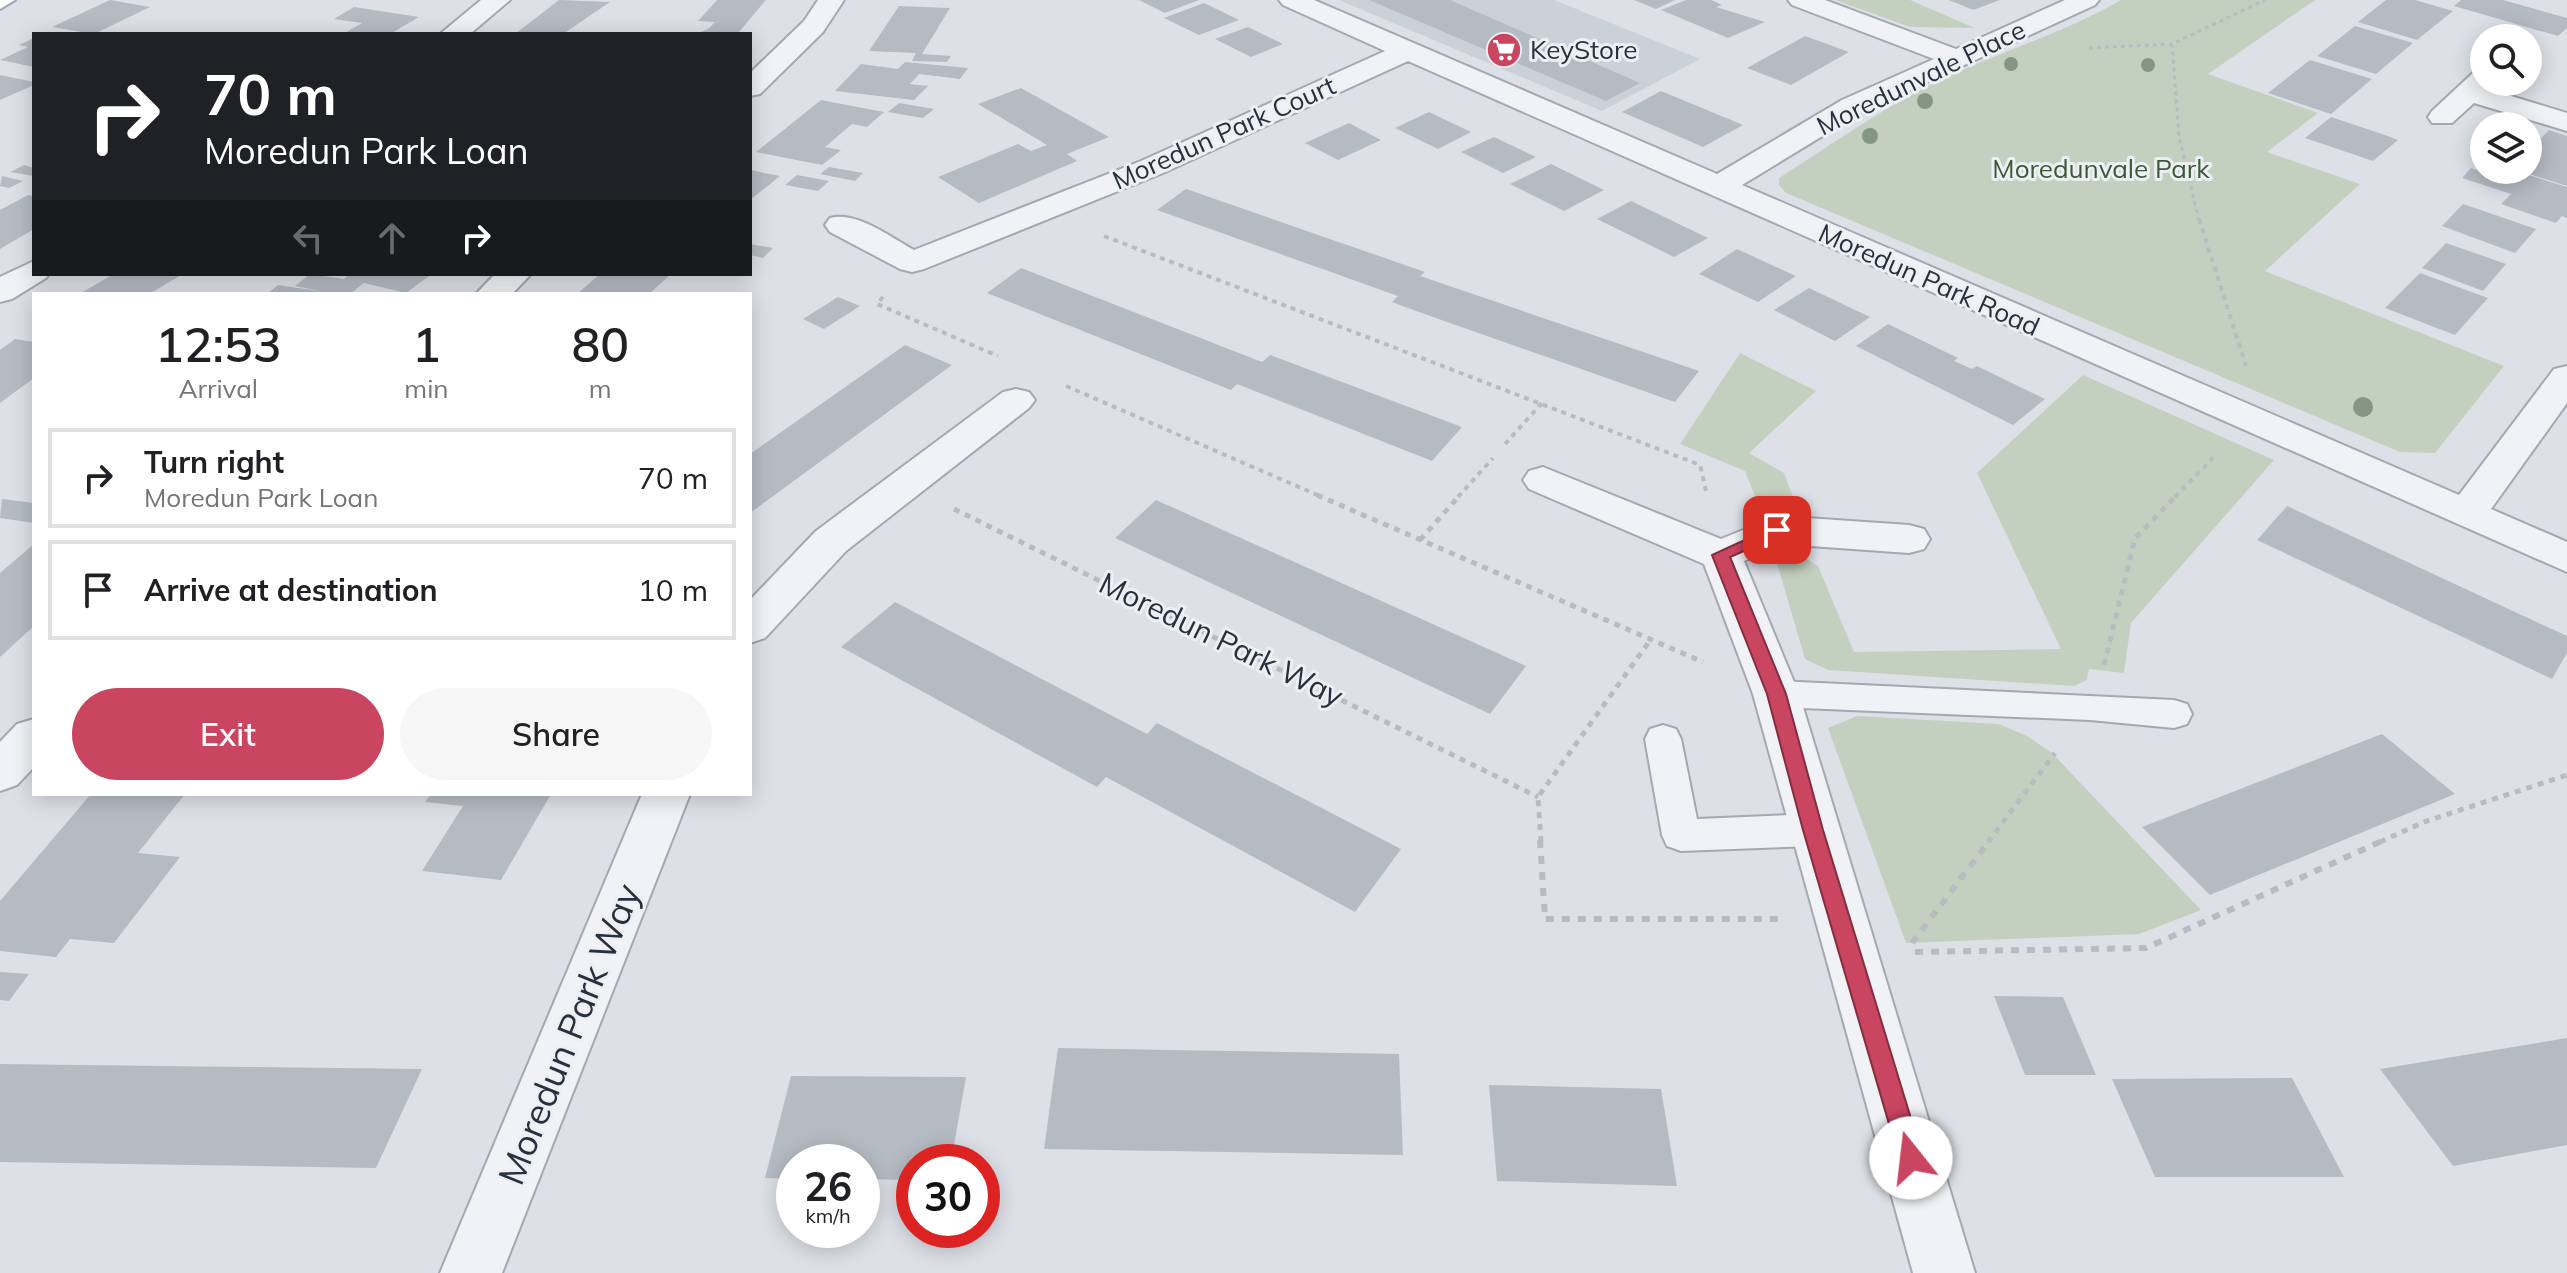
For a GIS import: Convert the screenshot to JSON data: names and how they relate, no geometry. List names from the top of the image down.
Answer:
{
  "streets": {
    "street": [
      "Moredunvale Place",
      "Moredun Park Court",
      "Moredun Park Road",
      "Moredun Park Way"
    ]
  },
  "crossings": [
    ["Moredunvale Place", "Moredun Park Road"],
    ["Moredun Park Court", "Moredun Park Road"]
  ],
  "parks": ["Moredunvale Park"],
  "places": {
    "supermarket": ["KeyStore"]
  },
  "page": {
    "turn": ["70 m", "Moredun Park Loan"],
    "eta": [
      "12:53",
      "Arrival",
      "1",
      "min",
      "80",
      "m"
    ],
    "list": [
      {
        "name": "Turn right",
        "note": "Moredun Park Loan",
        "value": "70 m"
      },
      {
        "name": "Arrive at destination",
        "value": "10 m"
      }
    ],
    "buttons": ["Exit", "Share"],
    "speed": "26 km/h",
    "limit": "30"
  }
}
